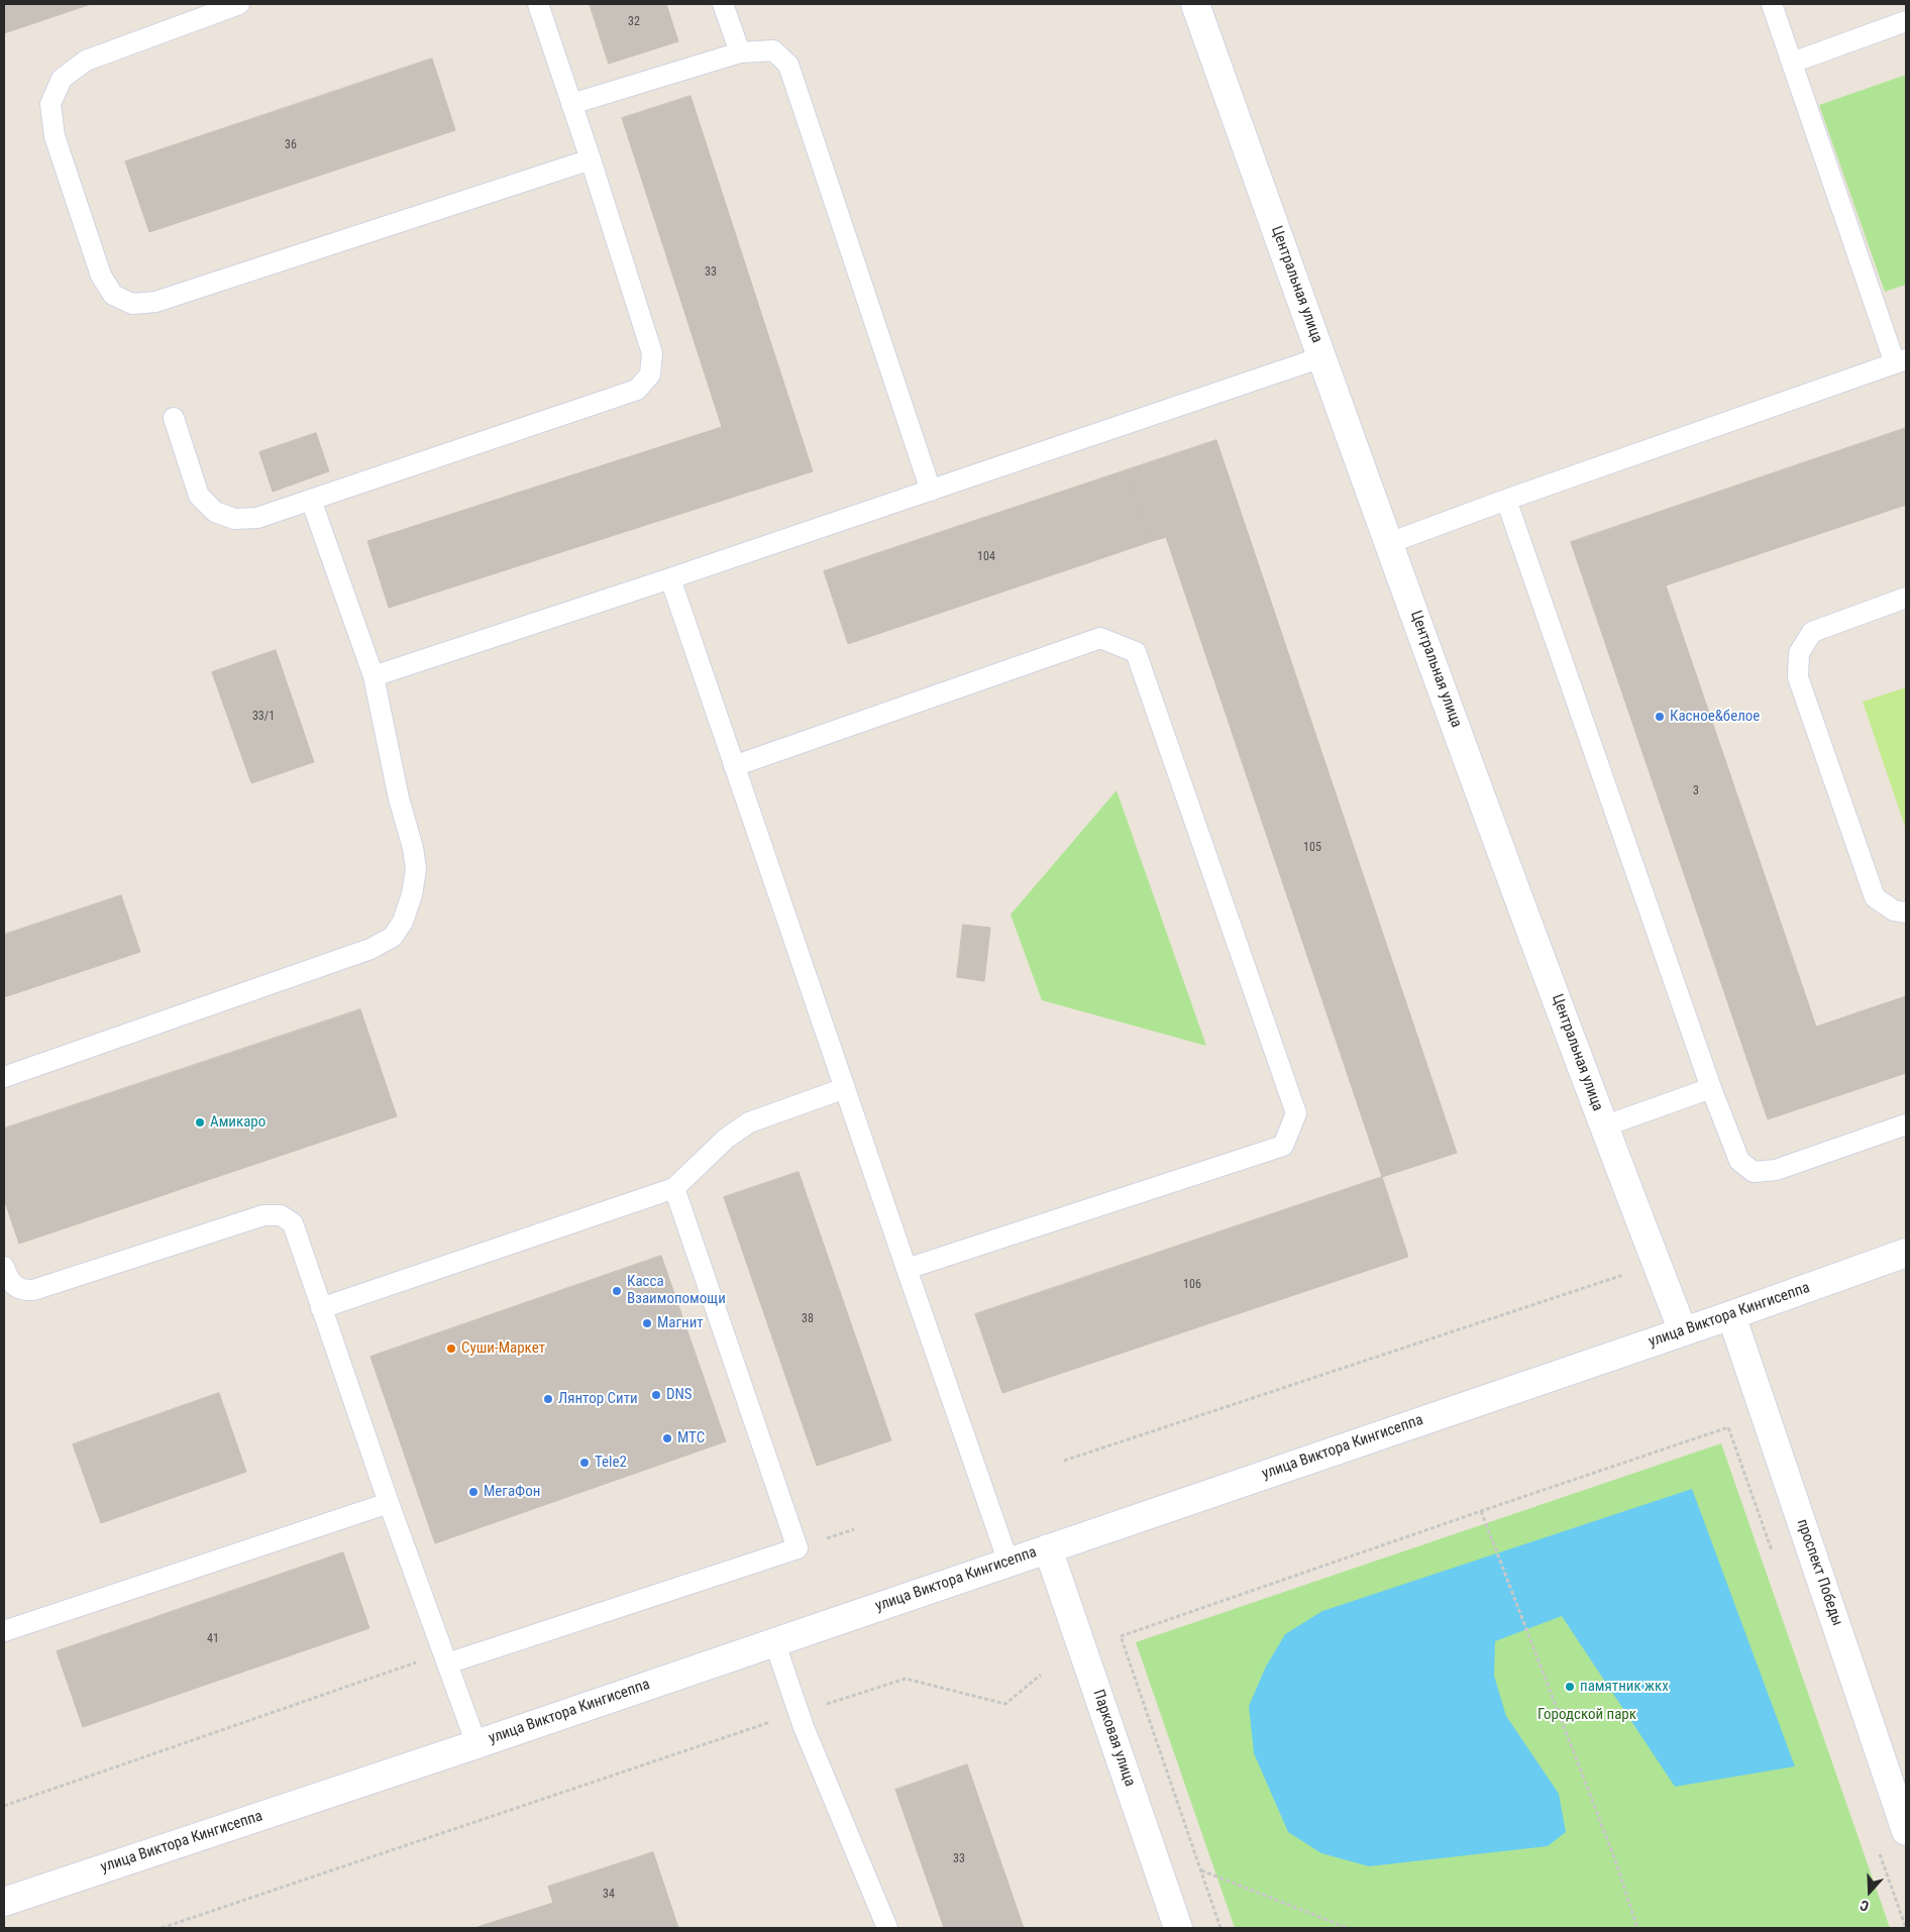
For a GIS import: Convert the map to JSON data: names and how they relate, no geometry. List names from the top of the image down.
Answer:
{
  "streets": {
    "street": [
      "Центральная улица",
      "улица Виктора Кингисеппа",
      "проспект Победы",
      "Парковая улица"
    ]
  },
  "crossings": [
    ["Центральная улица", "улица Виктора Кингисеппа"],
    ["улица Виктора Кингисеппа", "проспект Победы"],
    ["улица Виктора Кингисеппа", "Парковая улица"]
  ],
  "parks": ["Городской парк"],
  "places": [
    "Касное&белое",
    "Амикаро",
    "Касса Взаимопомощи",
    "Магнит",
    "Суши-Маркет",
    "DNS",
    "Лянтор Сити",
    "МТС",
    "Tele2",
    "МегаФон",
    "памятник жкх"
  ],
  "house_numbers": [
    "32",
    "36",
    "33",
    "104",
    "33/1",
    "3",
    "105",
    "106",
    "38",
    "41",
    "33",
    "34"
  ],
  "north": "bottom"
}
